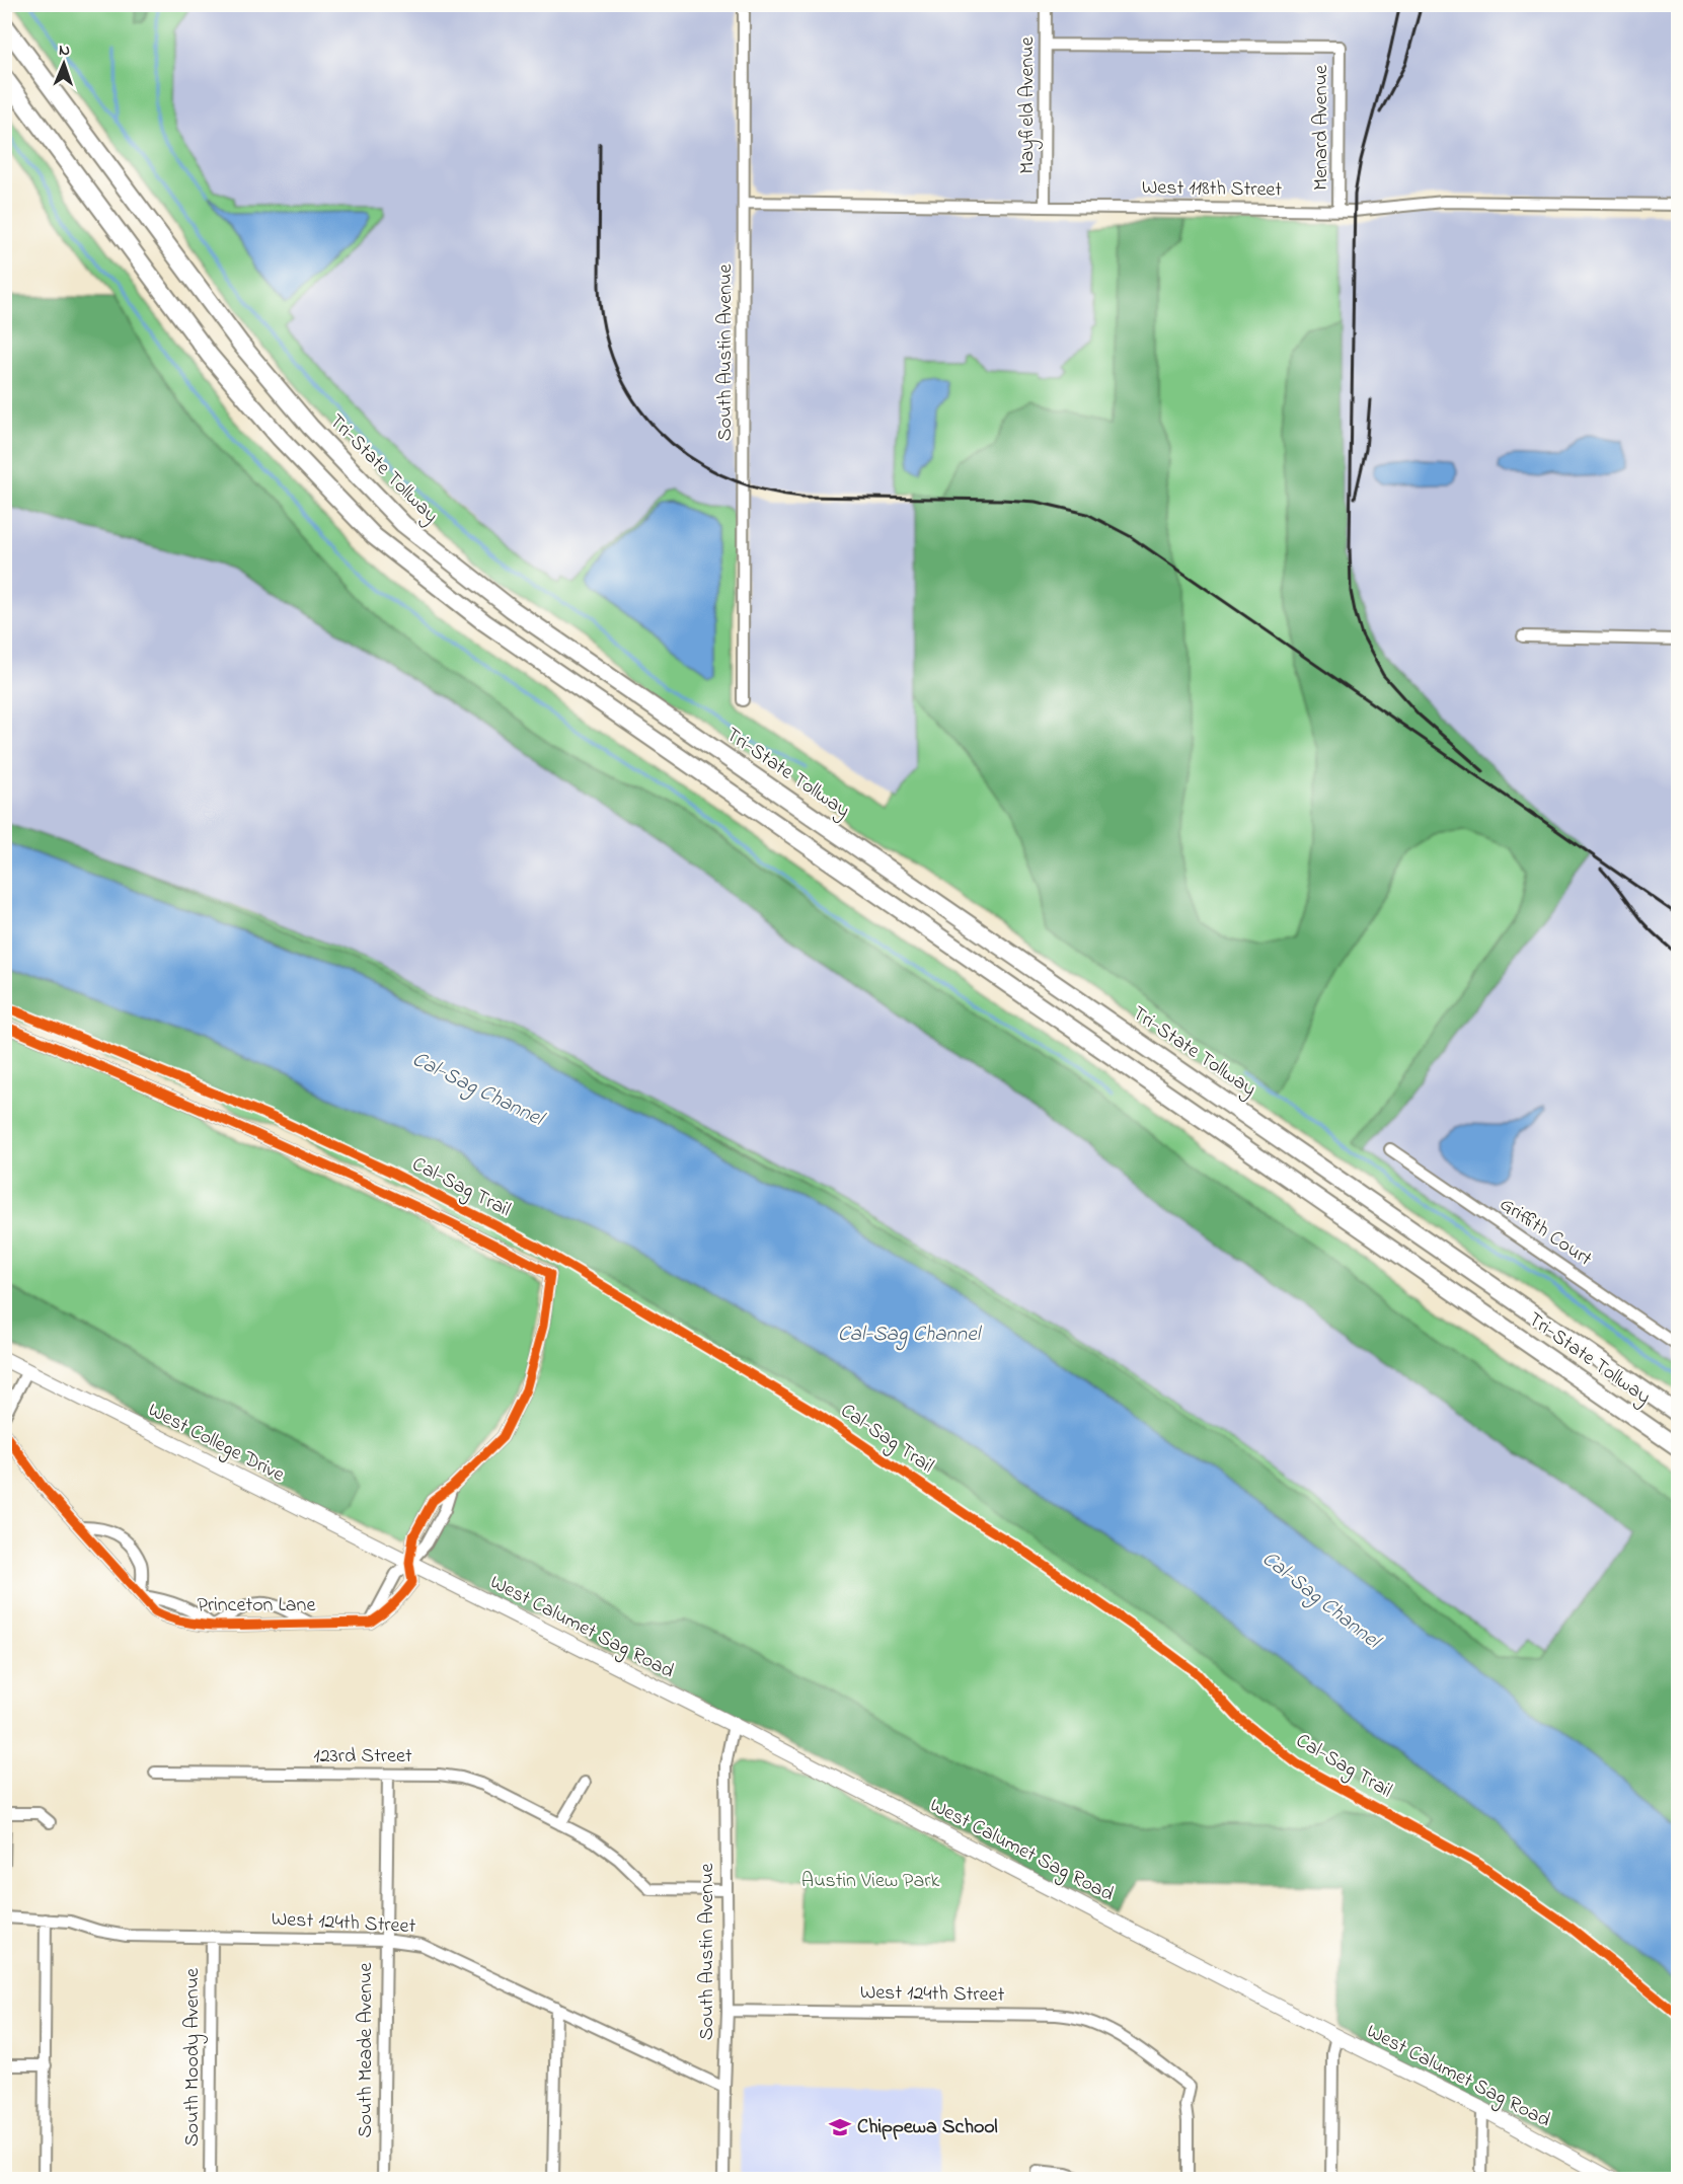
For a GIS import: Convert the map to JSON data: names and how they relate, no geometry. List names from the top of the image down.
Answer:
{
  "streets": {
    "highway": ["Tri-State Tollway"],
    "main road": ["West College Drive", "West Calumet Sag Road"],
    "street": [
      "Mayfield Avenue",
      "Menard Avenue",
      "West 118th Street",
      "South Austin Avenue",
      "Griffith Court",
      "Princeton Lane",
      "123rd Street",
      "West 124th Street",
      "South Meade Avenue",
      "South Moody Avenue"
    ],
    "cycle path": ["Cal-Sag Trail"]
  },
  "crossings": [
    ["Mayfield Avenue", "Menard Avenue"],
    ["Mayfield Avenue", "West 118th Street"],
    ["Menard Avenue", "West 118th Street"],
    ["West 118th Street", "South Austin Avenue"],
    ["South Austin Avenue", "West Calumet Sag Road"],
    ["South Austin Avenue", "123rd Street"],
    ["South Austin Avenue", "West 124th Street"],
    ["West College Drive", "West Calumet Sag Road"],
    ["123rd Street", "South Meade Avenue"],
    ["West 124th Street", "South Meade Avenue"],
    ["West 124th Street", "South Moody Avenue"]
  ],
  "water": ["Cal-Sag Channel"],
  "parks": ["Austin View Park"],
  "places": {
    "school or university": ["Chippewa School"]
  },
  "north": "top"
}
